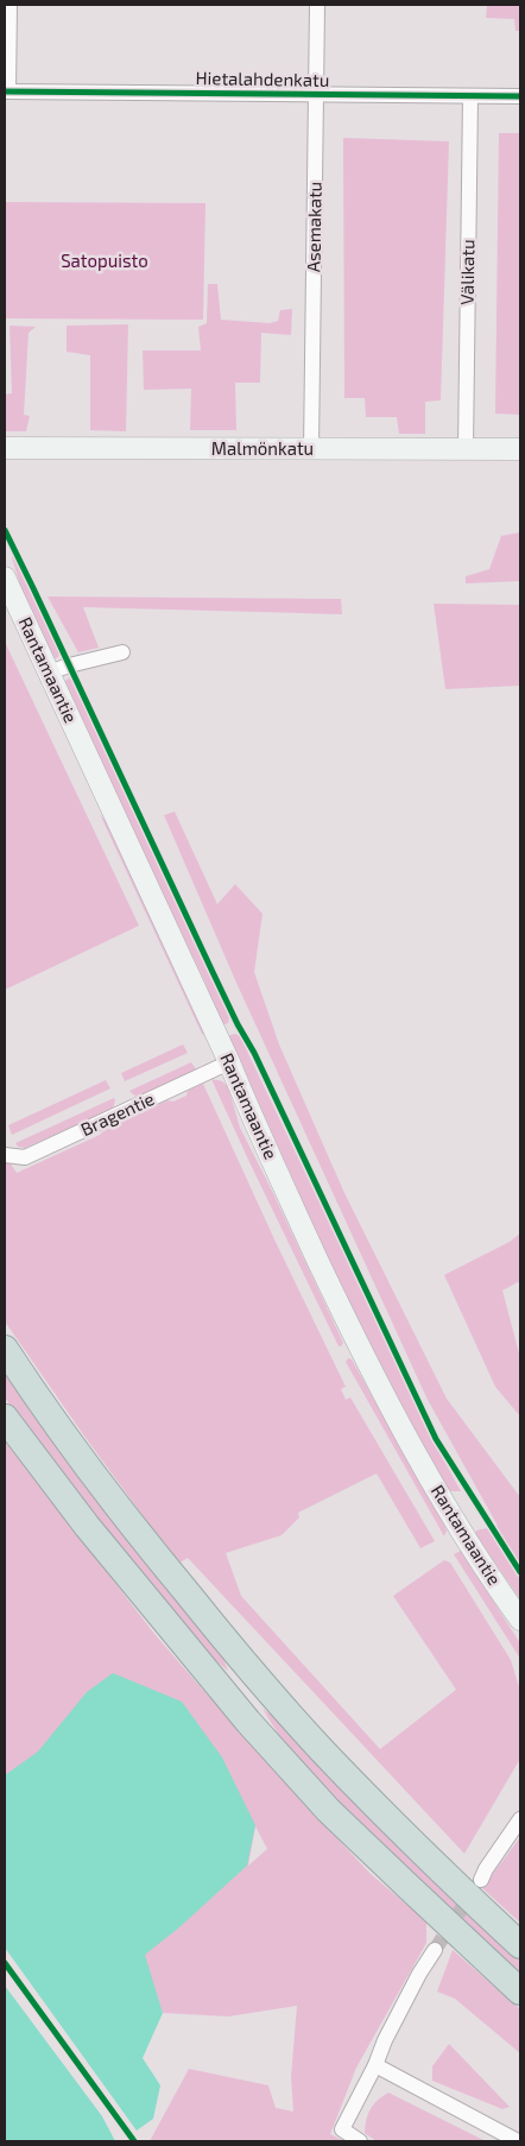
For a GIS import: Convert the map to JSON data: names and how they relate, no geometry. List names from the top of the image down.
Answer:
{
  "streets": {
    "main road": ["Malmönkatu", "Rantamaantie"],
    "street": [
      "Hietalahdenkatu",
      "Asemakatu",
      "Välikatu",
      "Bragentie"
    ]
  },
  "crossings": [
    ["Hietalahdenkatu", "Asemakatu"],
    ["Hietalahdenkatu", "Välikatu"],
    ["Asemakatu", "Malmönkatu"],
    ["Välikatu", "Malmönkatu"],
    ["Rantamaantie", "Bragentie"]
  ],
  "parks": ["Satopuisto"]
}
